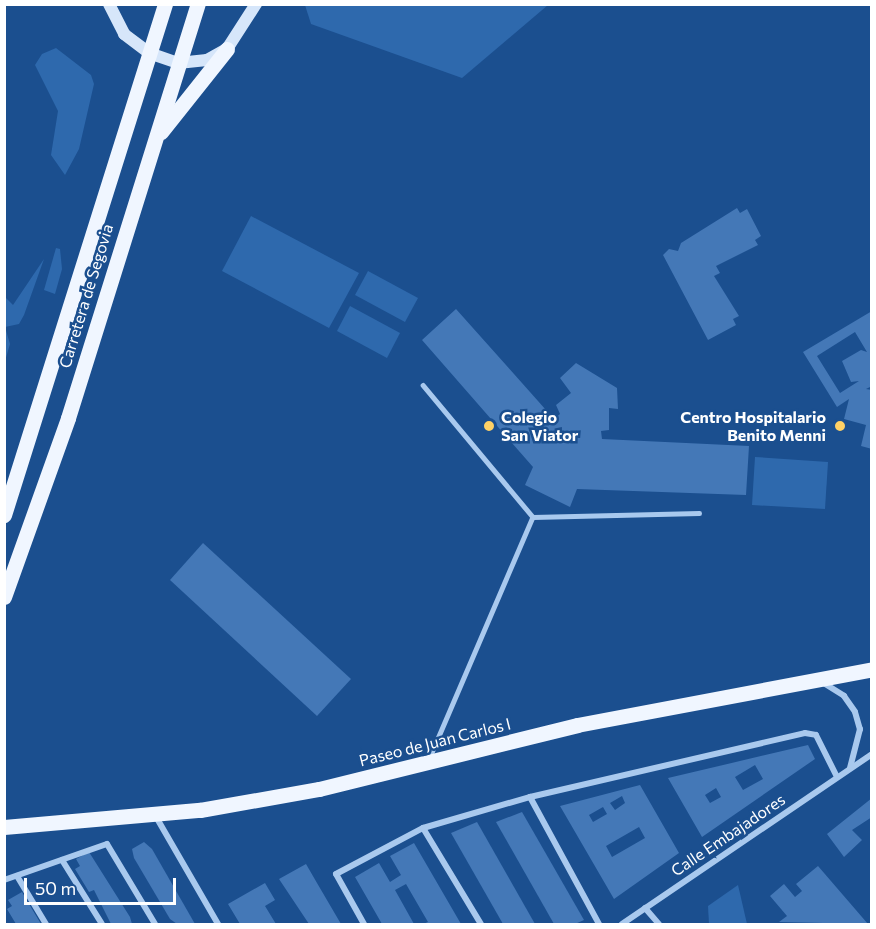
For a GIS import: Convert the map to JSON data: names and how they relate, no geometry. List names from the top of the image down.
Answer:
{
  "streets": {
    "main road": ["Carretera de Segovia", "Paseo de Juan Carlos I"],
    "street": ["Calle Embajadores"]
  },
  "places": ["Colegio San Viator", "Centro Hospitalario Benito Menni"],
  "scale_bar": "50 m"
}
